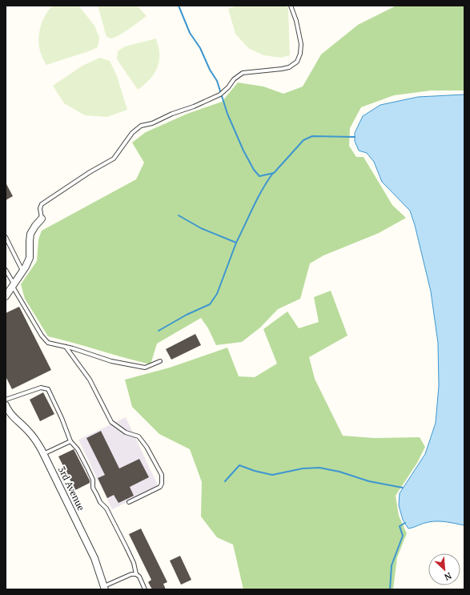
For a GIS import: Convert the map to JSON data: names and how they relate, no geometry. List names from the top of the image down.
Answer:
{
  "streets": {
    "street": ["3rd Avenue"]
  },
  "north": "bottom right"
}
